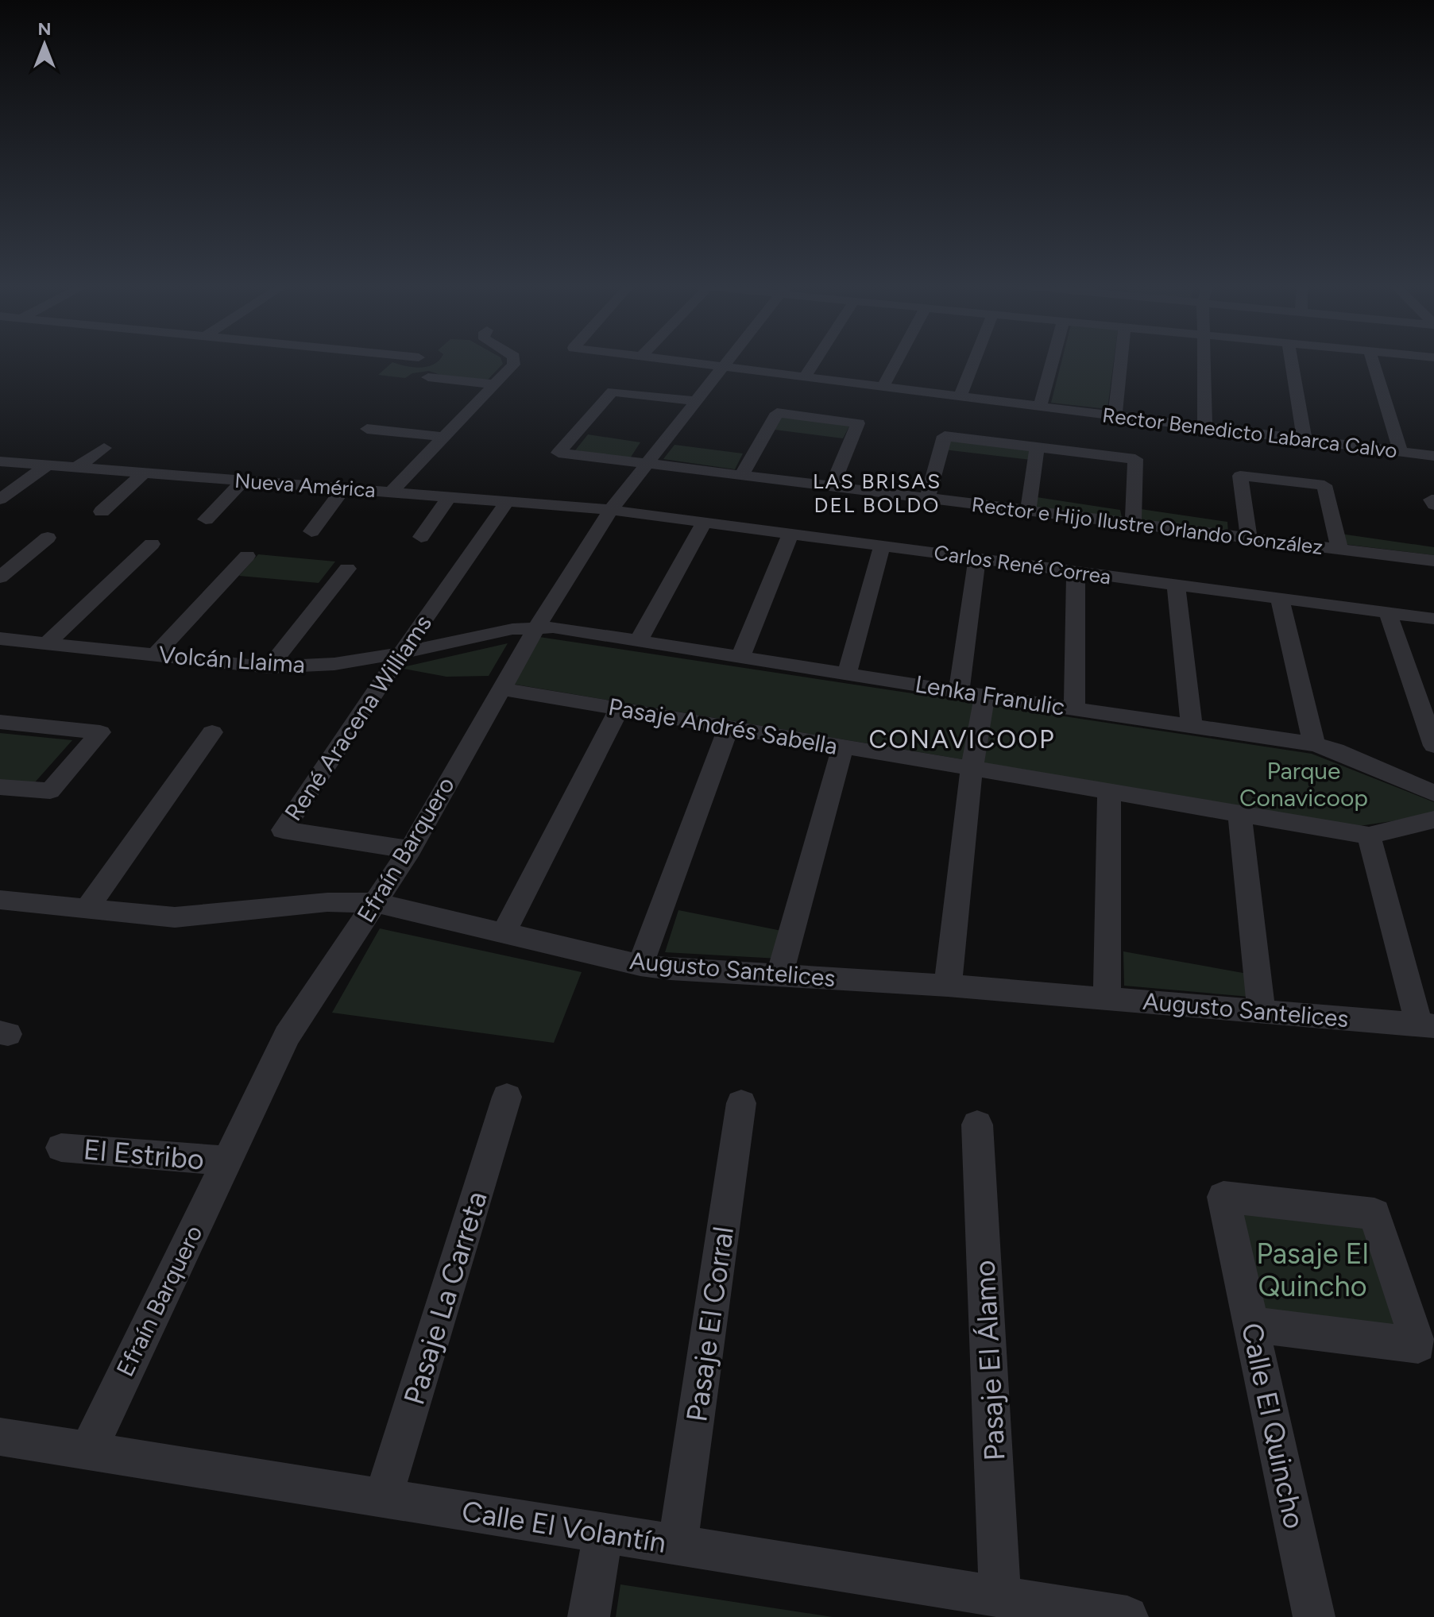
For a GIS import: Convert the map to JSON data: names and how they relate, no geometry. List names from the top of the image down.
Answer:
{
  "streets": {
    "street": [
      "Rector Benedicto Labarca Calvo",
      "Nueva América",
      "Rector e Hijo Ilustre Orlando González",
      "Carlos René Correa",
      "Volcán Llaima",
      "Lenka Franulic",
      "René Aracena Williams",
      "Pasaje Andrés Sabella",
      "Efraín Barquero",
      "Augusto Santelices",
      "El Estribo",
      "Pasaje La Carreta",
      "Pasaje El Corral",
      "Pasaje El Álamo",
      "Calle El Quincho",
      "Calle El Volantín"
    ]
  },
  "crossings": [
    ["Rector Benedicto Labarca Calvo", "Efraín Barquero"],
    ["Nueva América", "Carlos René Correa"],
    ["Nueva América", "René Aracena Williams"],
    ["Nueva América", "Efraín Barquero"],
    ["Rector e Hijo Ilustre Orlando González", "Efraín Barquero"],
    ["Carlos René Correa", "Efraín Barquero"],
    ["Volcán Llaima", "Lenka Franulic"],
    ["Volcán Llaima", "René Aracena Williams"],
    ["Volcán Llaima", "Efraín Barquero"],
    ["Lenka Franulic", "Efraín Barquero"],
    ["René Aracena Williams", "Efraín Barquero"],
    ["Pasaje Andrés Sabella", "Efraín Barquero"],
    ["Efraín Barquero", "Augusto Santelices"],
    ["Efraín Barquero", "El Estribo"],
    ["Efraín Barquero", "Calle El Volantín"],
    ["Pasaje La Carreta", "Calle El Volantín"],
    ["Pasaje El Corral", "Calle El Volantín"],
    ["Pasaje El Álamo", "Calle El Volantín"]
  ],
  "districts": ["LAS BRISAS DEL BOLDO", "CONAVICOOP"],
  "parks": ["Parque Conavicoop", "Pasaje El Quincho"],
  "north": "top"
}
